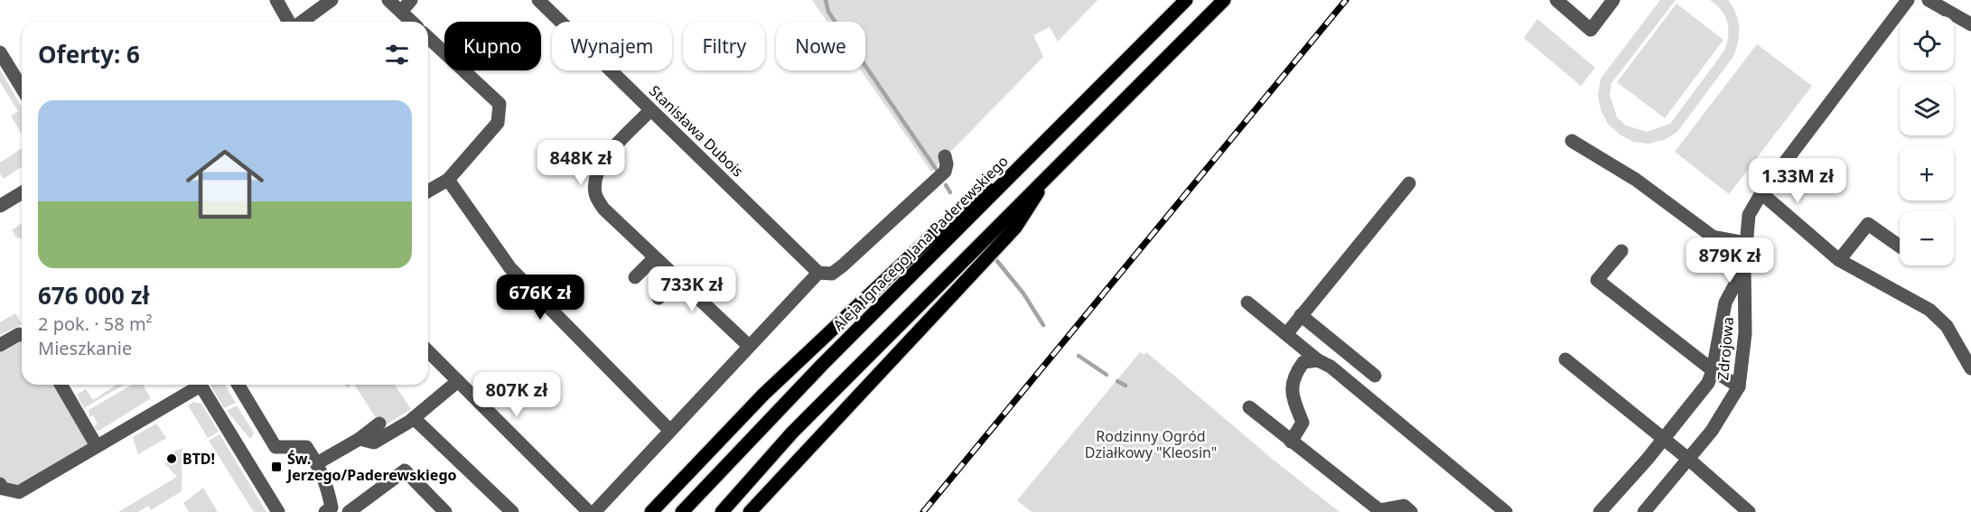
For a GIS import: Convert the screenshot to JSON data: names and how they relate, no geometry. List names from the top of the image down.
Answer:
{
  "streets": {
    "main road": ["Aleja Ignacego Jana Paderewskiego"],
    "street": ["Stanisława Dubois", "Zdrojowa"]
  },
  "parks": ["Rodzinny Ogród Działkowy \"Kleosin\""],
  "places": {
    "other": ["BTD!"],
    "transit": ["Św. Jerzego/Paderewskiego"]
  },
  "page": {
    "map_buttons": ["+", "−"],
    "chip": [
      "Kupno",
      "Wynajem",
      "Filtry",
      "Nowe"
    ],
    "heading": "Oferty: 6",
    "list": [
      {
        "name": "676 000 zł",
        "note": "2 pok. · 58 m² · Mieszkanie"
      }
    ],
    "price": [
      "848K zł",
      "1.33M zł",
      "879K zł",
      "733K zł",
      "676K zł",
      "807K zł"
    ]
  }
}
